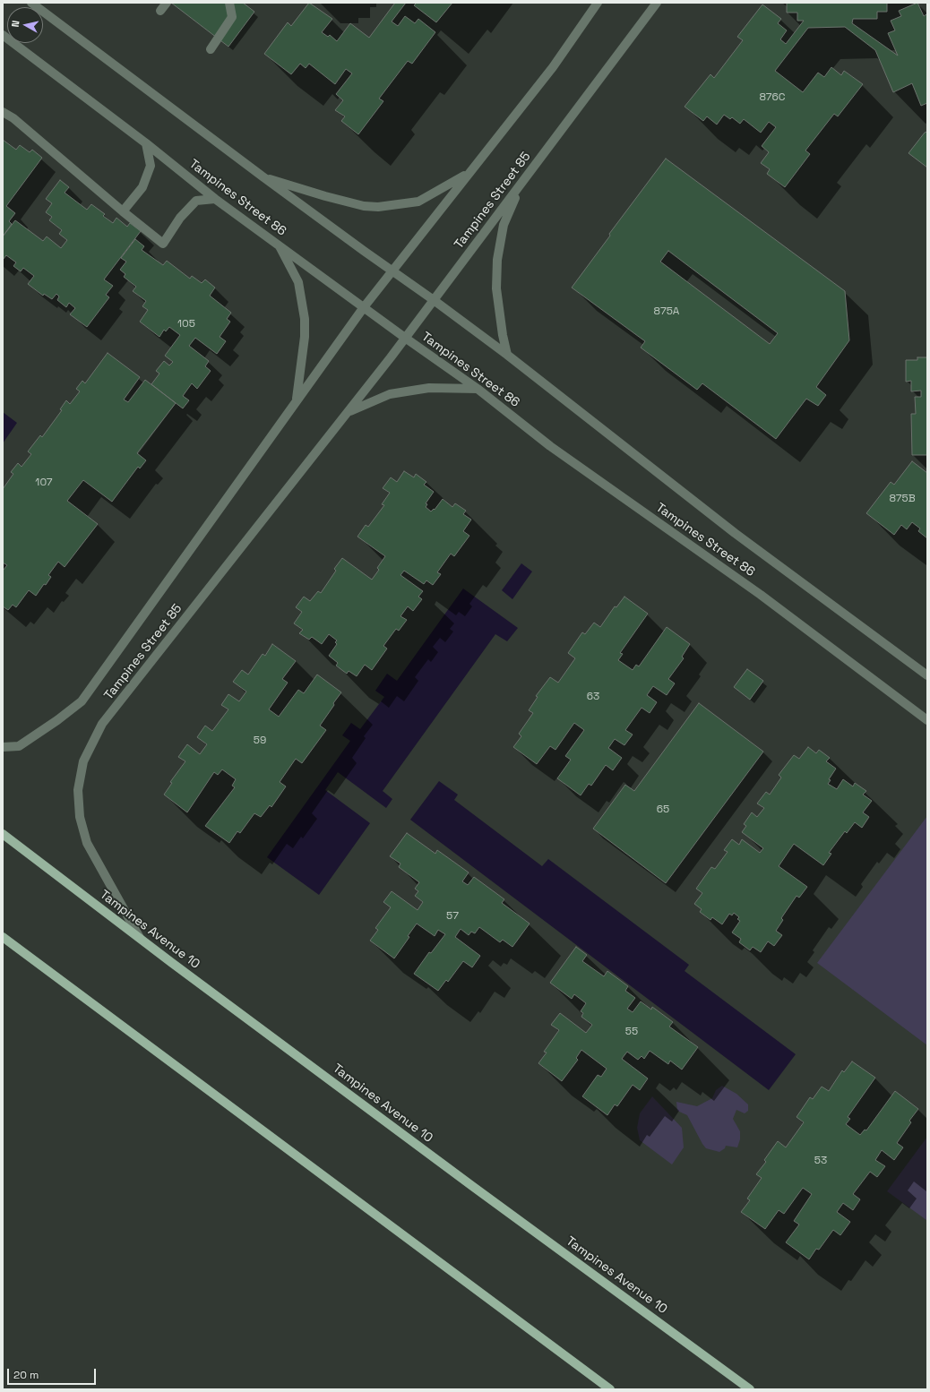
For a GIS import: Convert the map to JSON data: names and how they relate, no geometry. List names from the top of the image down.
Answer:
{
  "streets": {
    "main road": ["Tampines Avenue 10"],
    "street": ["Tampines Street 86", "Tampines Street 85"]
  },
  "crossings": [
    ["Tampines Street 86", "Tampines Street 85"],
    ["Tampines Street 85", "Tampines Avenue 10"]
  ],
  "house_numbers": [
    "876C",
    "875A",
    "105",
    "107",
    "875B",
    "63",
    "59",
    "65",
    "57",
    "55",
    "53"
  ],
  "scale_bar": "20 m",
  "north": "left"
}
